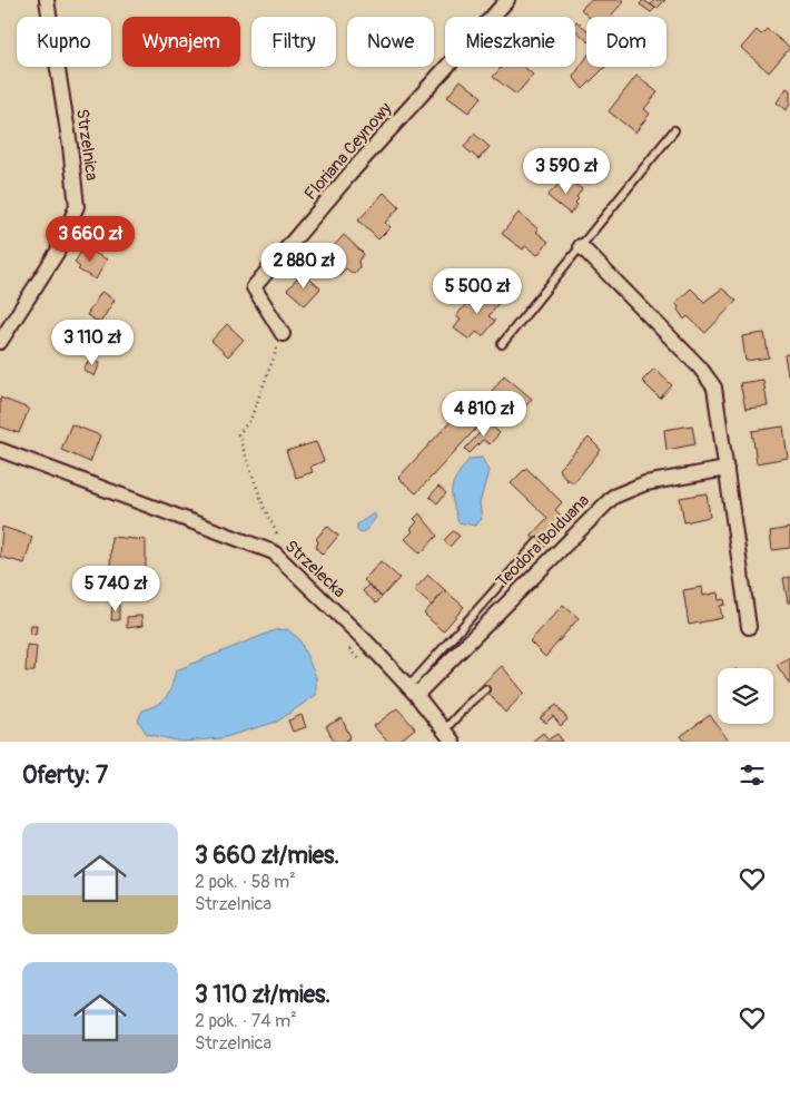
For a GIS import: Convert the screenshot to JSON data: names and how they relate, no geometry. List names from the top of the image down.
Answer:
{
  "streets": {
    "street": [
      "Strzelnica",
      "Floriana Ceynowy",
      "Teodora Bolduana",
      "Strzelecka"
    ]
  },
  "crossings": [
    ["Teodora Bolduana", "Strzelecka"]
  ],
  "page": {
    "chip": [
      "Kupno",
      "Wynajem",
      "Filtry",
      "Nowe",
      "Mieszkanie",
      "Dom"
    ],
    "price": [
      "3 590 zł",
      "3 660 zł",
      "2 880 zł",
      "5 500 zł",
      "3 110 zł",
      "4 810 zł",
      "5 740 zł"
    ],
    "heading": "Oferty: 7",
    "list": [
      {
        "name": "3 660 zł/mies.",
        "note": "2 pok. · 58 m² · Strzelnica"
      },
      {
        "name": "3 110 zł/mies.",
        "note": "2 pok. · 74 m² · Strzelnica"
      }
    ]
  }
}
